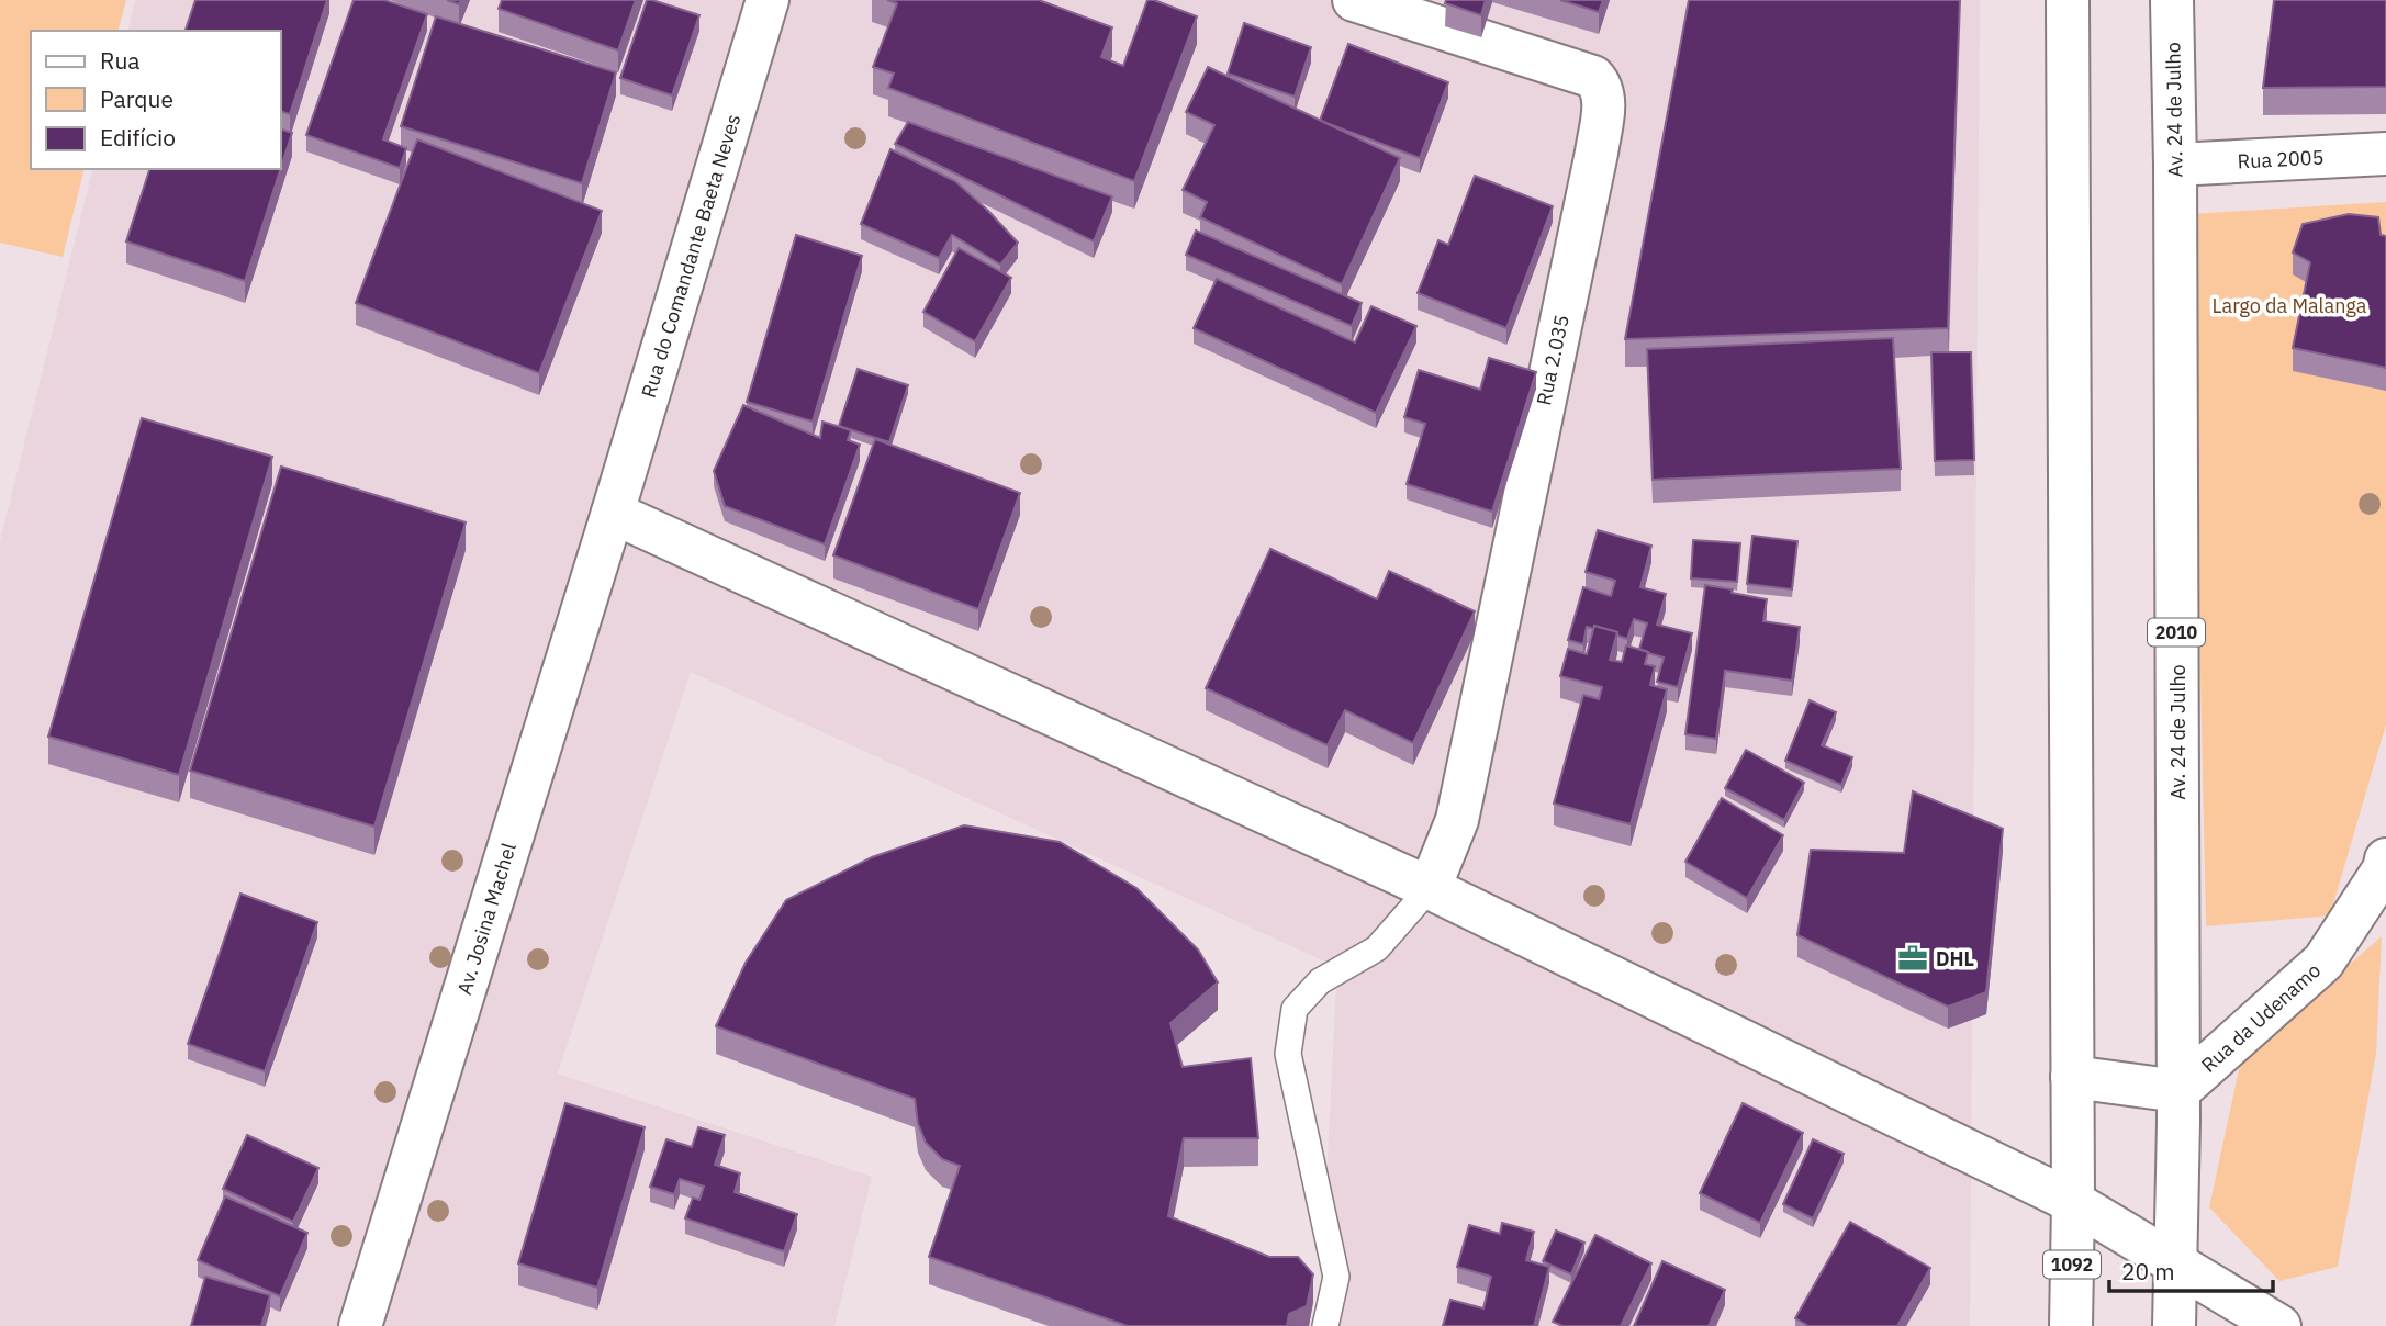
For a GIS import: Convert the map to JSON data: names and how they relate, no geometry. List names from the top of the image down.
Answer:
{
  "streets": {
    "street": [
      "Av. 24 de Julho",
      "Rua 2005",
      "Rua do Comandante Baeta Neves",
      "Rua 2.035",
      "2010",
      "Av. Josina Machel",
      "Rua da Udenamo",
      "1092"
    ]
  },
  "crossings": [
    ["Av. 24 de Julho", "Rua 2005"],
    ["Av. 24 de Julho", "Rua da Udenamo"],
    ["Rua do Comandante Baeta Neves", "Av. Josina Machel"]
  ],
  "parks": ["Largo da Malanga"],
  "places": {
    "office": ["DHL"]
  },
  "legend": ["Rua", "Parque", "Edifício"],
  "scale_bar": "20 m"
}
